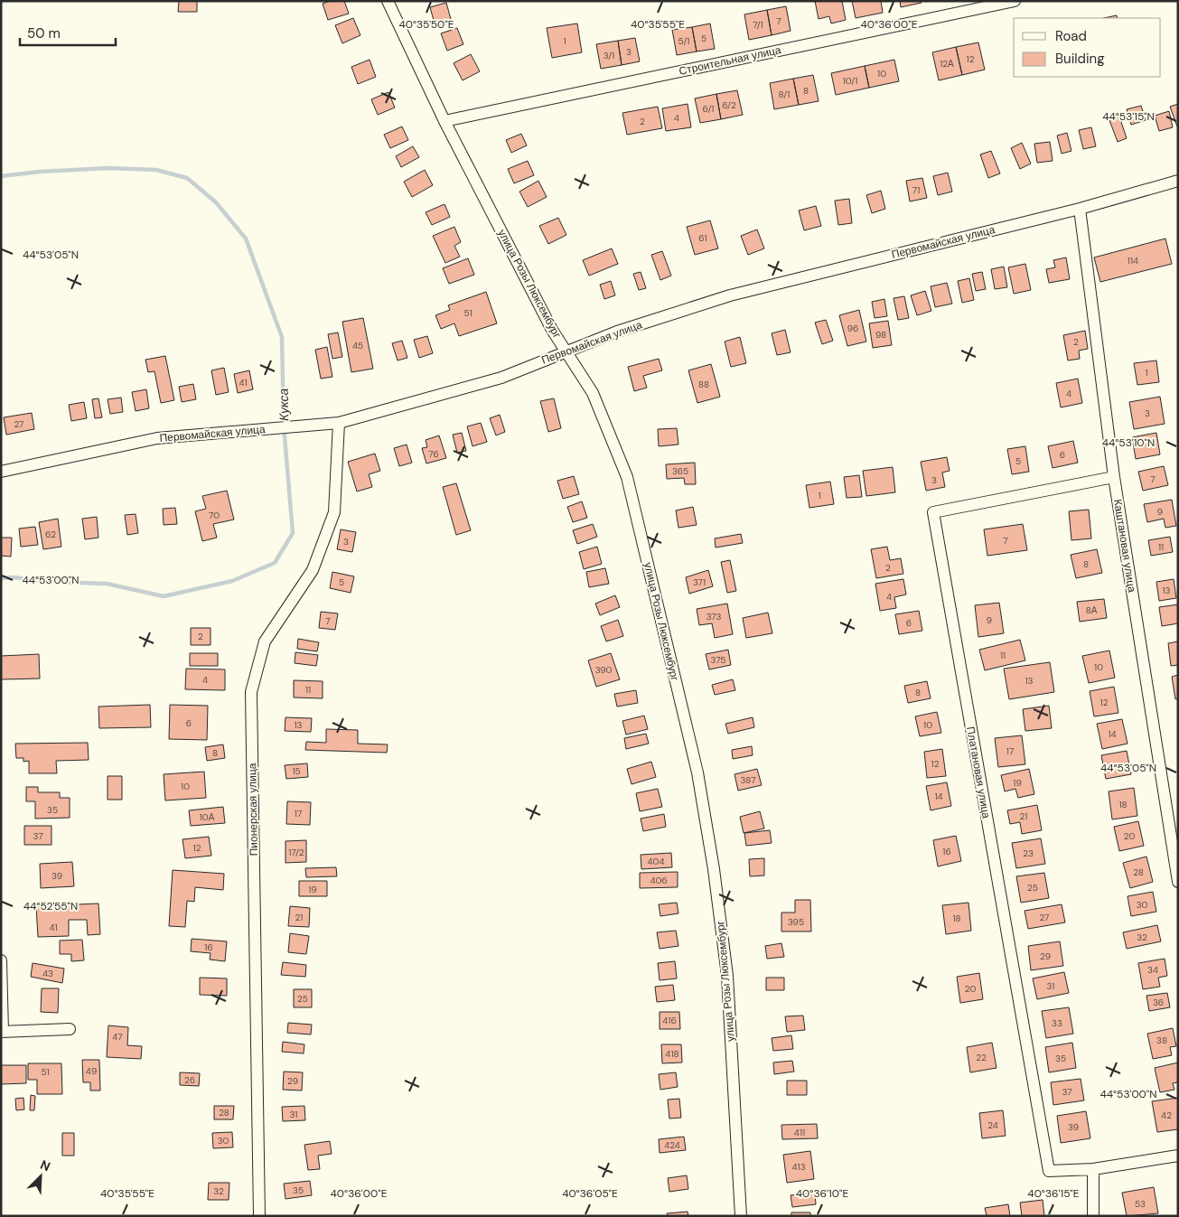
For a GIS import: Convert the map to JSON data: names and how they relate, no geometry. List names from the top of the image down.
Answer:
{
  "streets": {
    "street": [
      "Строительная улица",
      "Первомайская улица",
      "улица Розы Люксембург",
      "Каштановая улица",
      "Платановая улица",
      "Пионерская улица"
    ]
  },
  "crossings": [
    ["Строительная улица", "улица Розы Люксембург"],
    ["Первомайская улица", "улица Розы Люксембург"],
    ["Первомайская улица", "Каштановая улица"],
    ["Первомайская улица", "Пионерская улица"],
    ["Каштановая улица", "Платановая улица"]
  ],
  "water": ["Кукса"],
  "house_numbers": [
    "7",
    "7/1",
    "5",
    "1",
    "5/1",
    "3",
    "3/1",
    "12",
    "12А",
    "10",
    "10/1",
    "8",
    "8/1",
    "6/2",
    "6/1",
    "4",
    "2",
    "71",
    "61",
    "114",
    "51",
    "96",
    "98",
    "2",
    "45",
    "1",
    "41",
    "88",
    "4",
    "3",
    "27",
    "76",
    "6",
    "5",
    "365",
    "7",
    "3",
    "1",
    "9",
    "70",
    "62",
    "7",
    "3",
    "11",
    "8",
    "2",
    "5",
    "371",
    "13",
    "4",
    "8А",
    "373",
    "9",
    "7",
    "6",
    "2",
    "11",
    "375",
    "10",
    "390",
    "4",
    "13",
    "11",
    "8",
    "12",
    "6",
    "13",
    "10",
    "14",
    "17",
    "8",
    "12",
    "15",
    "387",
    "19",
    "10",
    "14",
    "18",
    "35",
    "17",
    "21",
    "10А",
    "37",
    "20",
    "12",
    "16",
    "17/2",
    "23",
    "404",
    "28",
    "39",
    "406",
    "25",
    "19",
    "30",
    "21",
    "27",
    "18",
    "395",
    "41",
    "32",
    "16",
    "29",
    "34",
    "43",
    "31",
    "20",
    "25",
    "36",
    "416",
    "33",
    "47",
    "38",
    "418",
    "22",
    "35",
    "49",
    "51",
    "26",
    "29",
    "37",
    "28",
    "31",
    "42",
    "24",
    "39",
    "411",
    "30",
    "424",
    "413",
    "35",
    "32",
    "53"
  ],
  "legend": ["Road", "Building"],
  "scale_bar": "50 m",
  "north": "top right",
  "coordinates": [
    "40°35'50\"E",
    "40°35'55\"E",
    "40°36'00\"E",
    "44°53'15\"N",
    "44°53'05\"N",
    "44°53'10\"N",
    "44°53'00\"N",
    "44°52'55\"N",
    "40°36'05\"E",
    "40°36'10\"E",
    "40°36'15\"E"
  ]
}
